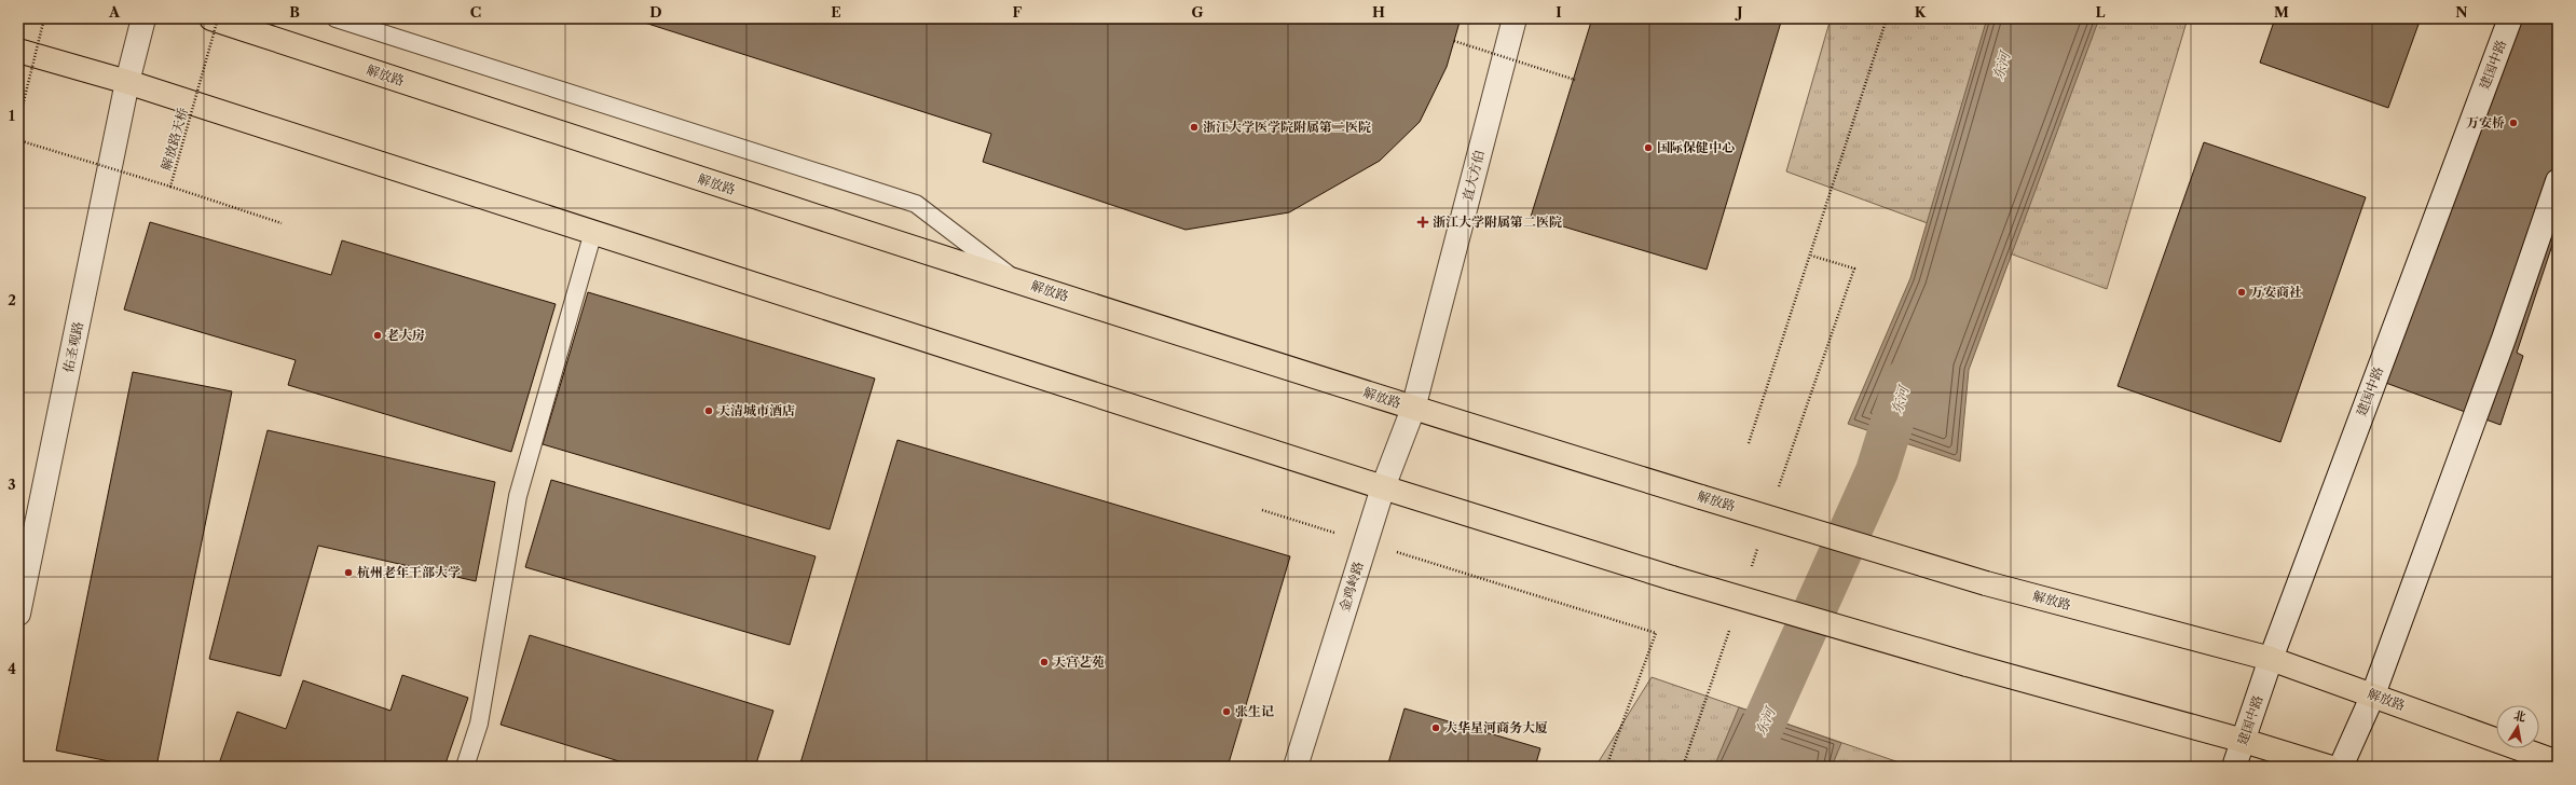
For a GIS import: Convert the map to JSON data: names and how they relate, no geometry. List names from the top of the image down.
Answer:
{
  "streets": {
    "main road": [
      "建国中路",
      "解放路",
      "直大方伯",
      "佑圣观路",
      "金鸡岭路"
    ],
    "path": ["解放路天桥"]
  },
  "crossings": [
    ["建国中路", "解放路"],
    ["解放路", "直大方伯"],
    ["解放路", "金鸡岭路"],
    ["直大方伯", "金鸡岭路"]
  ],
  "water": ["东河"],
  "places": {
    "other": [
      "万安桥",
      "浙江大学医学院附属第二医院",
      "国际保健中心",
      "万安商社",
      "老大房",
      "天清城市酒店",
      "杭州老年干部大学",
      "天宫艺苑",
      "张生记",
      "大华星河商务大厦"
    ],
    "health": ["浙江大学附属第二医院"]
  },
  "north": "top",
  "grid": {
    "columns": [
      "A",
      "B",
      "C",
      "D",
      "E",
      "F",
      "G",
      "H",
      "I",
      "J",
      "K",
      "L",
      "M",
      "N"
    ],
    "rows": [
      "1",
      "2",
      "3",
      "4"
    ]
  }
}
